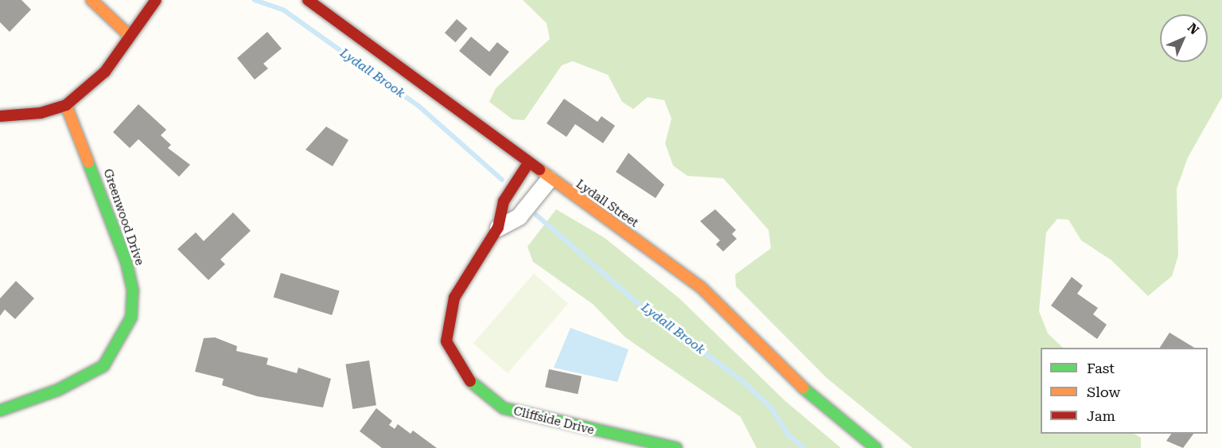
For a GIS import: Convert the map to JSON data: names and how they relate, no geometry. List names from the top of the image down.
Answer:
{
  "streets": {
    "street": ["Lydall Street", "Greenwood Drive", "Cliffside Drive"]
  },
  "crossings": [
    ["Lydall Street", "Cliffside Drive"]
  ],
  "water": ["Lydall Brook"],
  "legend": ["Fast", "Slow", "Jam"],
  "north": "top right"
}
